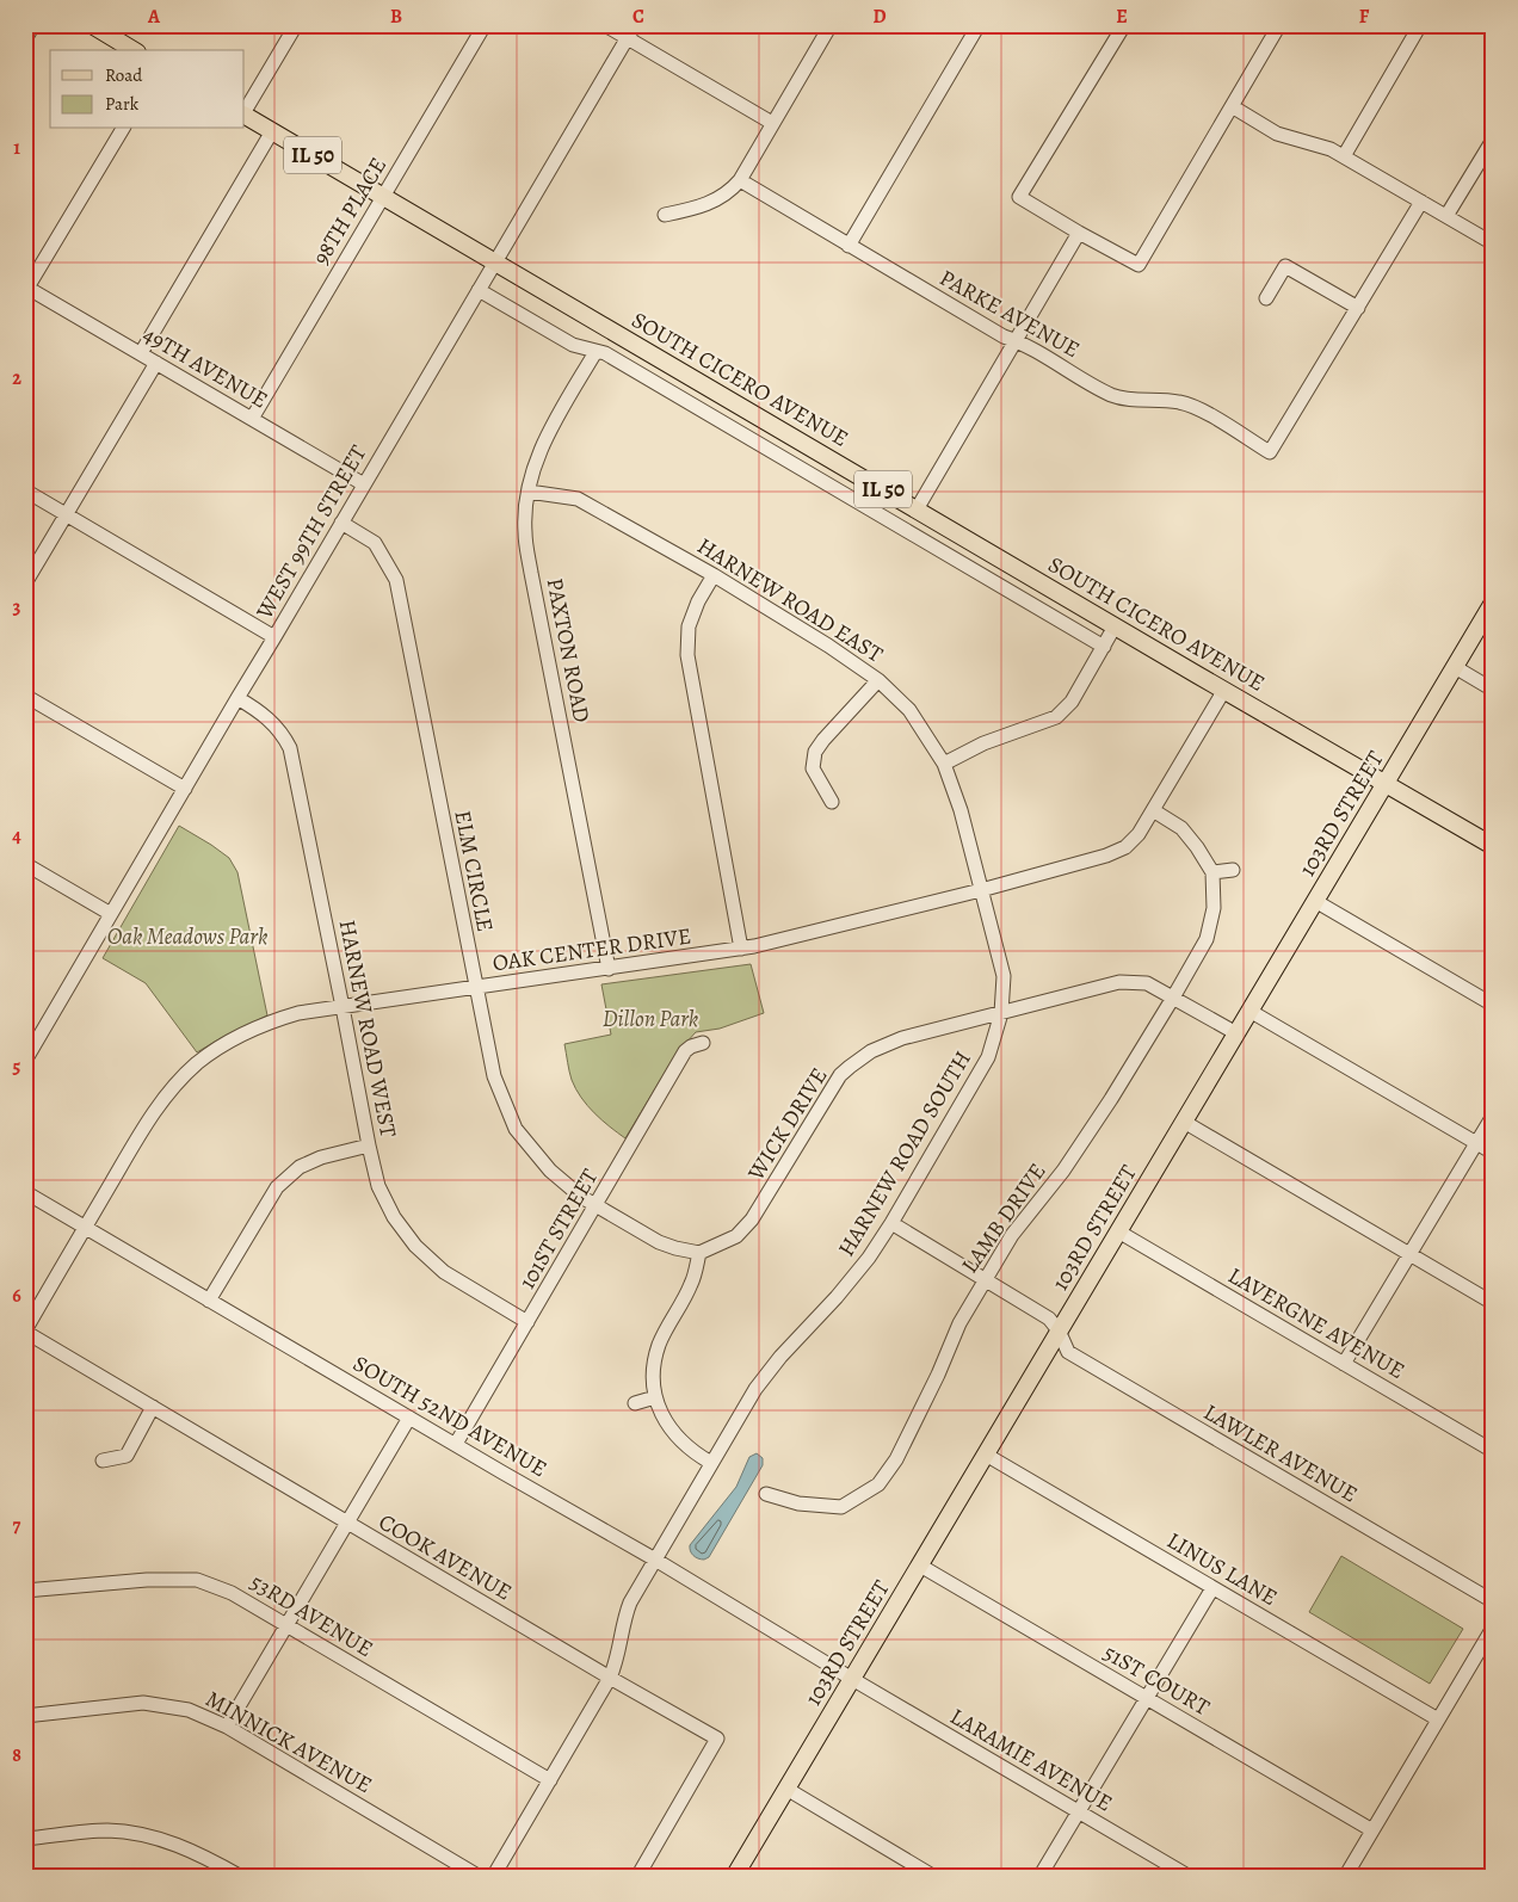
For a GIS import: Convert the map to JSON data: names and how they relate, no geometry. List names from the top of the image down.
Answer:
{
  "streets": {
    "main road": ["IL 50", "SOUTH CICERO AVENUE", "103RD STREET"],
    "street": [
      "98TH PLACE",
      "PARKE AVENUE",
      "49TH AVENUE",
      "WEST 99TH STREET",
      "HARNEW ROAD EAST",
      "PAXTON ROAD",
      "ELM CIRCLE",
      "OAK CENTER DRIVE",
      "HARNEW ROAD WEST",
      "WICK DRIVE",
      "HARNEW ROAD SOUTH",
      "LAMB DRIVE",
      "101ST STREET",
      "LAVERGNE AVENUE",
      "SOUTH 52ND AVENUE",
      "LAWLER AVENUE",
      "COOK AVENUE",
      "LINUS LANE",
      "53RD AVENUE",
      "51ST COURT",
      "MINNICK AVENUE",
      "LARAMIE AVENUE"
    ]
  },
  "crossings": [
    ["98TH PLACE", "49TH AVENUE"],
    ["98TH PLACE", "SOUTH CICERO AVENUE"],
    ["49TH AVENUE", "WEST 99TH STREET"],
    ["SOUTH CICERO AVENUE", "WEST 99TH STREET"],
    ["SOUTH CICERO AVENUE", "PAXTON ROAD"],
    ["SOUTH CICERO AVENUE", "103RD STREET"],
    ["SOUTH CICERO AVENUE", "OAK CENTER DRIVE"],
    ["WEST 99TH STREET", "ELM CIRCLE"],
    ["WEST 99TH STREET", "HARNEW ROAD WEST"],
    ["HARNEW ROAD EAST", "PAXTON ROAD"],
    ["HARNEW ROAD EAST", "OAK CENTER DRIVE"],
    ["HARNEW ROAD EAST", "HARNEW ROAD SOUTH"],
    ["PAXTON ROAD", "OAK CENTER DRIVE"],
    ["103RD STREET", "WICK DRIVE"],
    ["103RD STREET", "LAVERGNE AVENUE"],
    ["103RD STREET", "SOUTH 52ND AVENUE"],
    ["103RD STREET", "LAWLER AVENUE"],
    ["103RD STREET", "LINUS LANE"],
    ["103RD STREET", "51ST COURT"],
    ["103RD STREET", "LARAMIE AVENUE"],
    ["ELM CIRCLE", "OAK CENTER DRIVE"],
    ["ELM CIRCLE", "WICK DRIVE"],
    ["ELM CIRCLE", "101ST STREET"],
    ["OAK CENTER DRIVE", "HARNEW ROAD WEST"],
    ["OAK CENTER DRIVE", "HARNEW ROAD SOUTH"],
    ["OAK CENTER DRIVE", "LAMB DRIVE"],
    ["OAK CENTER DRIVE", "SOUTH 52ND AVENUE"],
    ["OAK CENTER DRIVE", "COOK AVENUE"],
    ["HARNEW ROAD WEST", "101ST STREET"],
    ["WICK DRIVE", "HARNEW ROAD SOUTH"],
    ["WICK DRIVE", "LAMB DRIVE"],
    ["HARNEW ROAD SOUTH", "SOUTH 52ND AVENUE"],
    ["HARNEW ROAD SOUTH", "LAWLER AVENUE"],
    ["HARNEW ROAD SOUTH", "COOK AVENUE"],
    ["HARNEW ROAD SOUTH", "53RD AVENUE"],
    ["LAMB DRIVE", "LAWLER AVENUE"],
    ["101ST STREET", "SOUTH 52ND AVENUE"],
    ["SOUTH 52ND AVENUE", "LARAMIE AVENUE"]
  ],
  "parks": ["Oak Meadows Park", "Dillon Park"],
  "legend": ["Road", "Park"],
  "grid": {
    "columns": [
      "A",
      "B",
      "C",
      "D",
      "E",
      "F"
    ],
    "rows": [
      "1",
      "2",
      "3",
      "4",
      "5",
      "6",
      "7",
      "8"
    ]
  }
}
